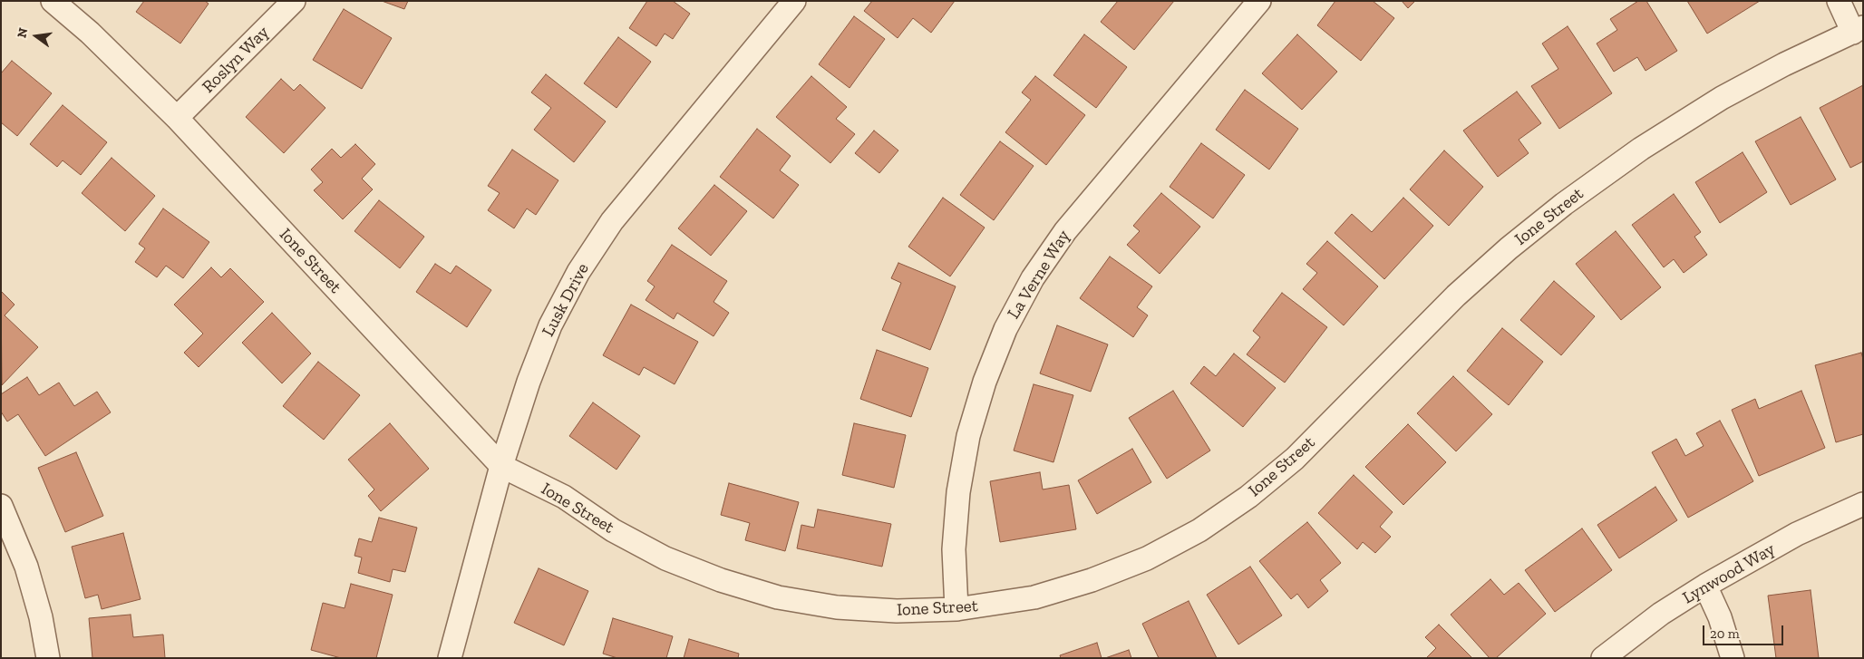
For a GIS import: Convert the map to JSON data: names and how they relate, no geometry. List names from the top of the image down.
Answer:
{
  "streets": {
    "street": [
      "Roslyn Way",
      "Ione Street",
      "La Verne Way",
      "Lusk Drive",
      "Lynwood Way"
    ]
  },
  "crossings": [
    ["Roslyn Way", "Ione Street"],
    ["Ione Street", "La Verne Way"],
    ["Ione Street", "Lusk Drive"]
  ],
  "scale_bar": "20 m",
  "north": "left"
}
